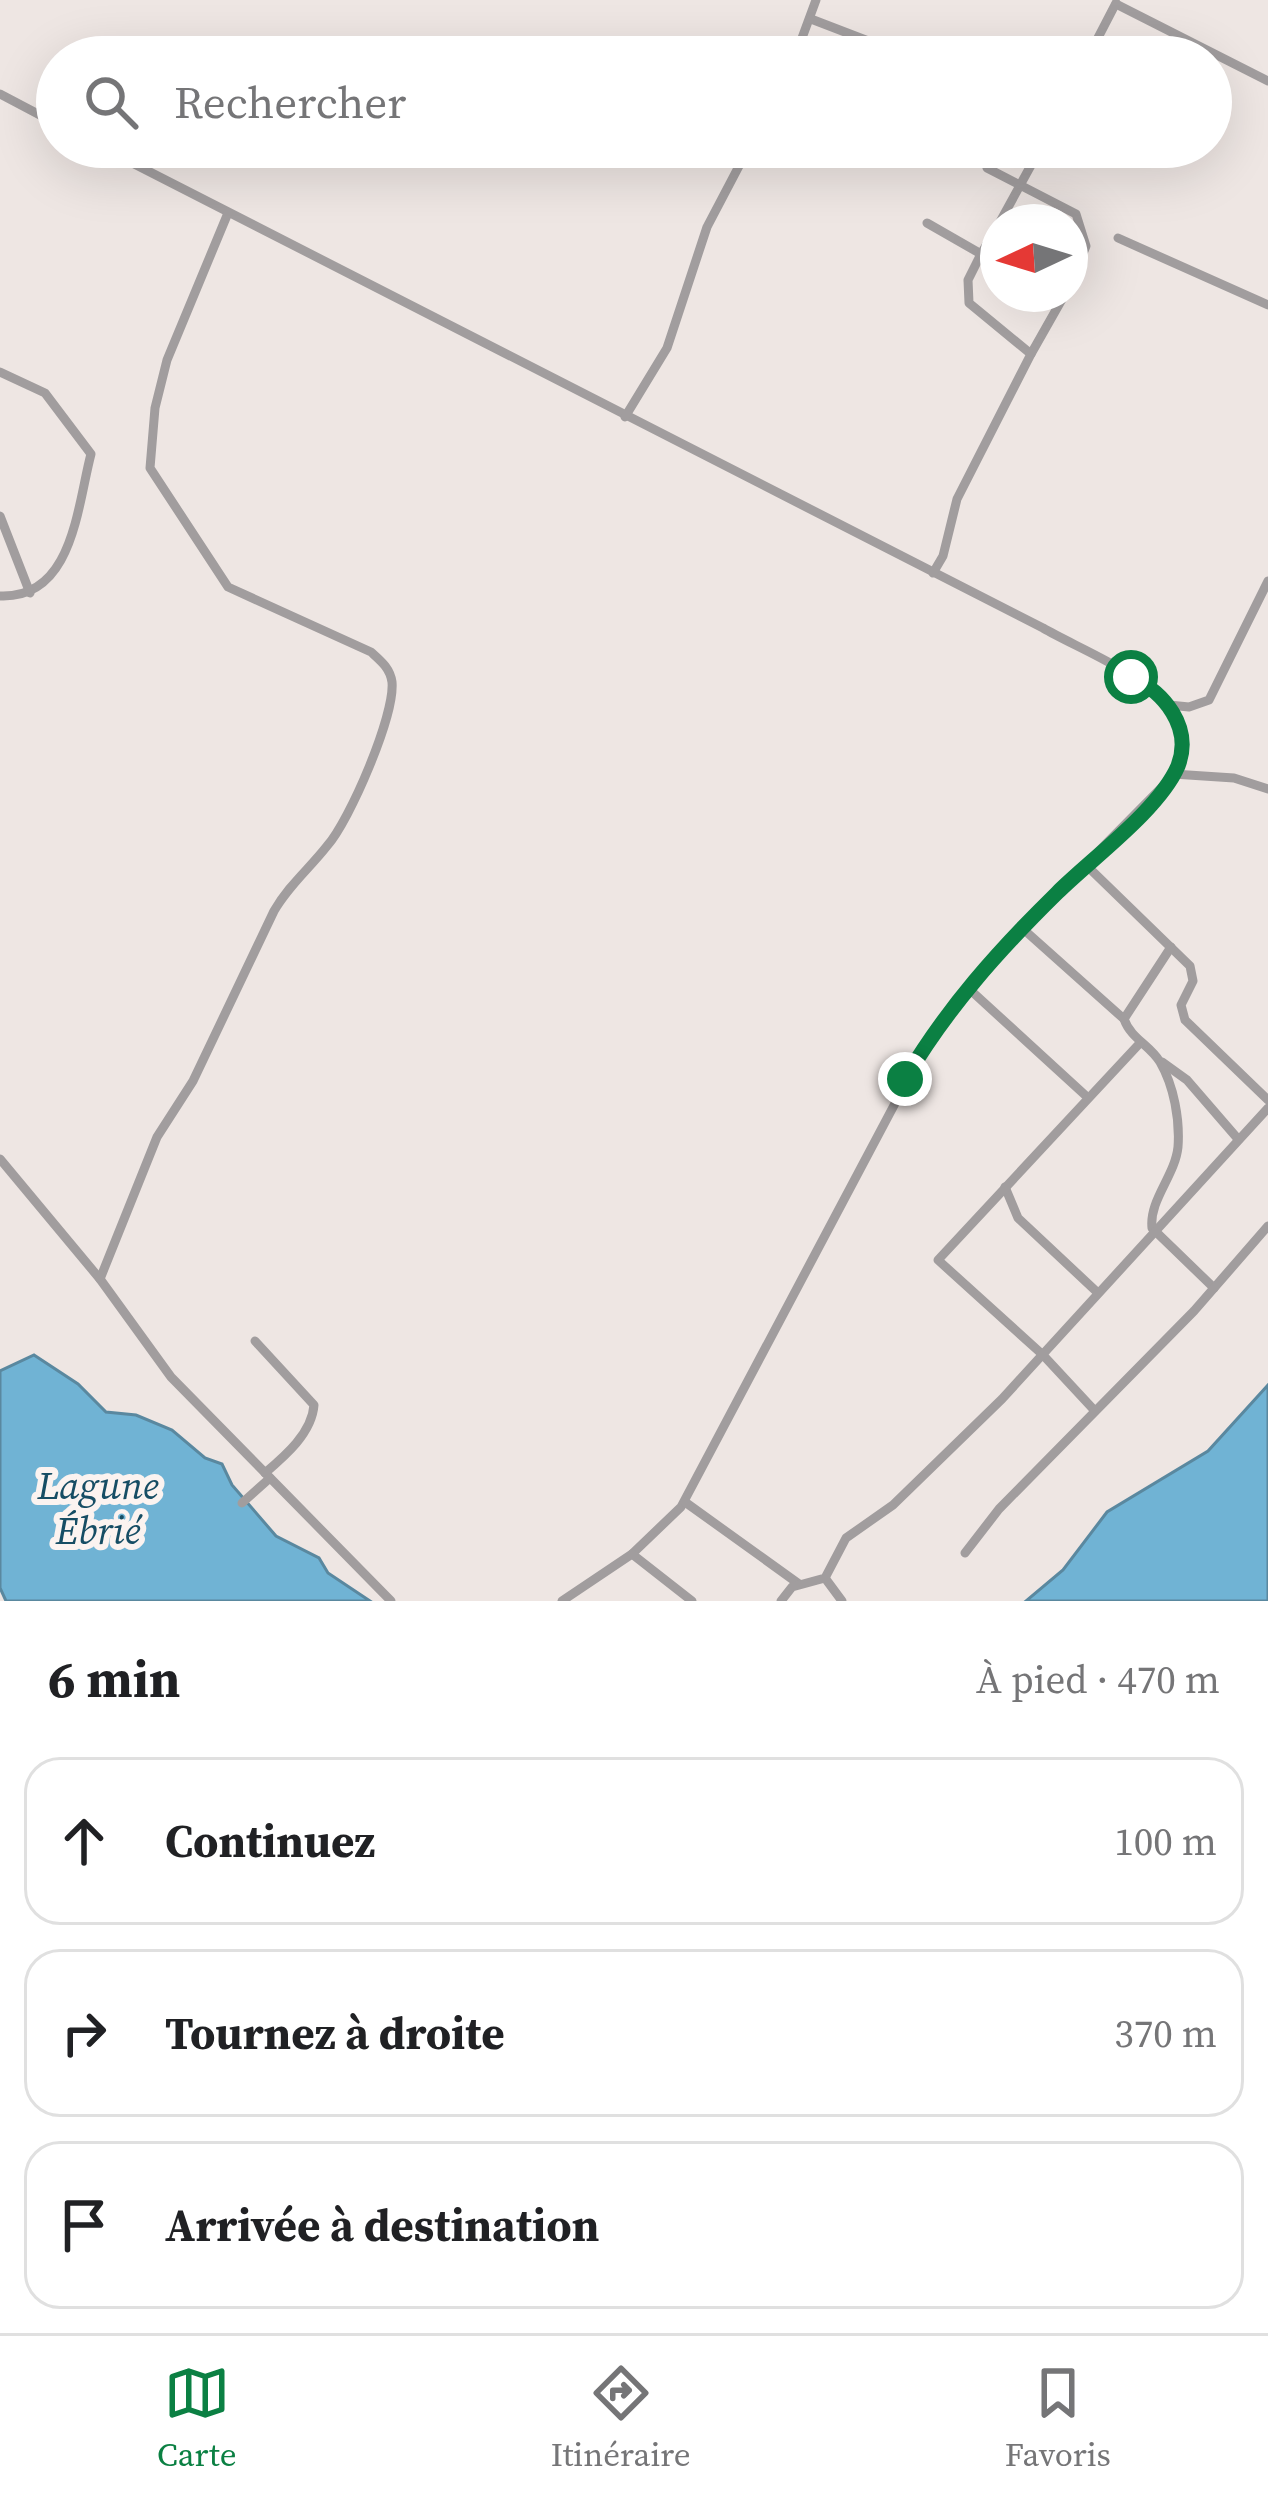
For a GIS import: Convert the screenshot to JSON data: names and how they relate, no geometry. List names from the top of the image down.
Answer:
{
  "water": ["Lagune Ébrié"],
  "north": "left",
  "page": {
    "search": "Rechercher",
    "heading": ["6 min", "À pied · 470 m"],
    "list": [
      ["Continuez", "100 m"],
      ["Tournez à droite", "370 m"],
      "Arrivée à destination"
    ],
    "nav": ["Carte", "Itinéraire", "Favoris"]
  }
}
